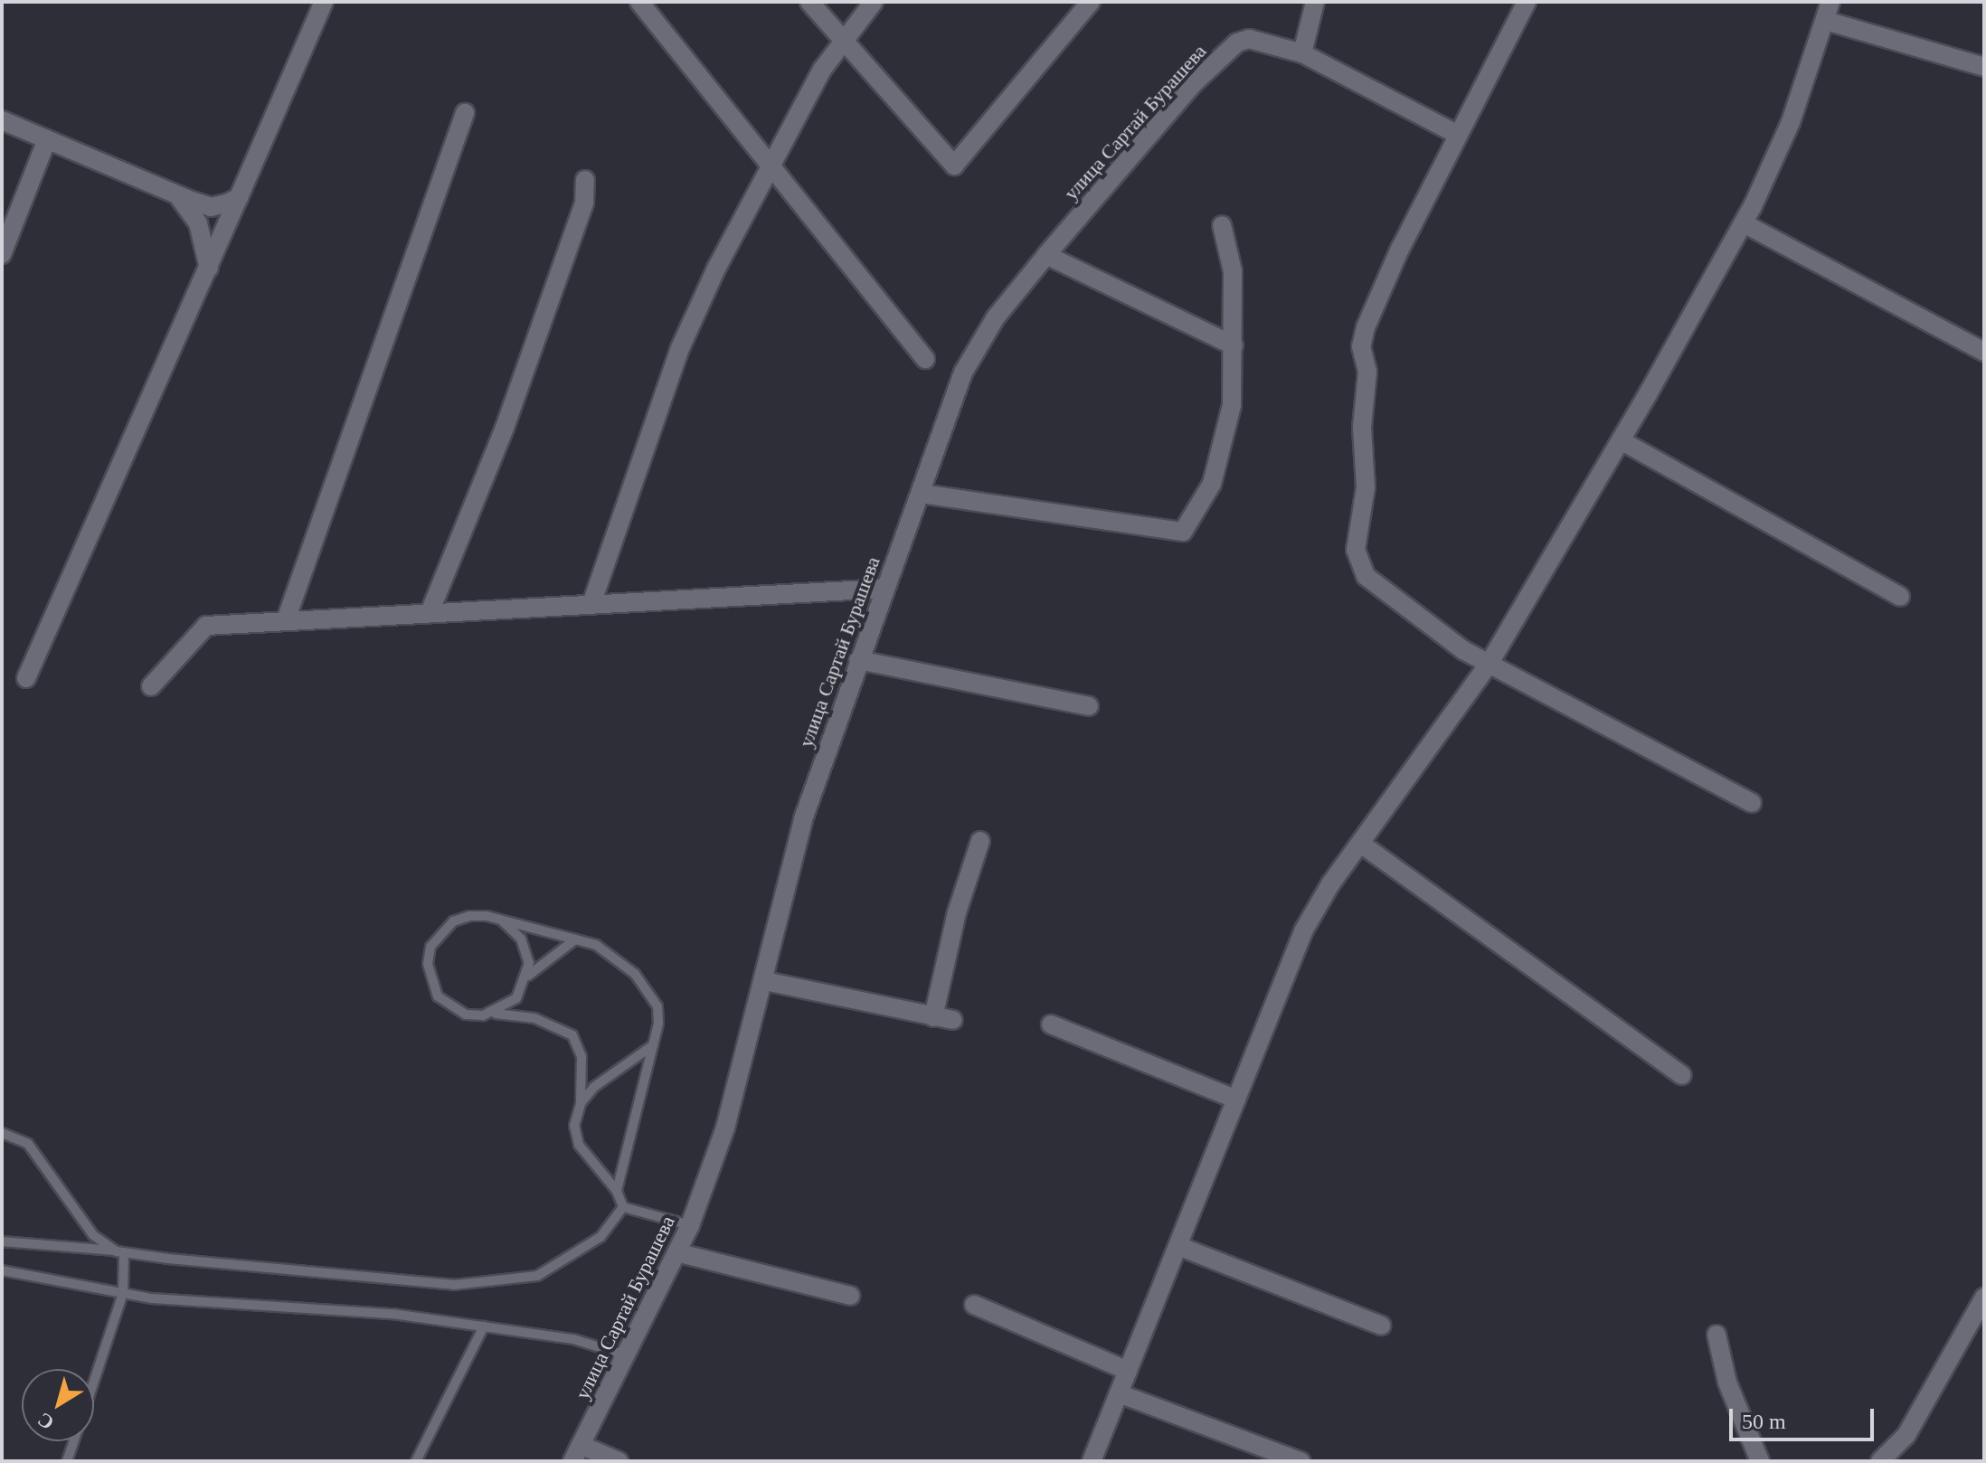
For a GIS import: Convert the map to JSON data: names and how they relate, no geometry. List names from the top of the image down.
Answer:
{
  "streets": {
    "street": ["улица Сартай Бурашева"]
  },
  "scale_bar": "50 m",
  "north": "bottom left"
}
